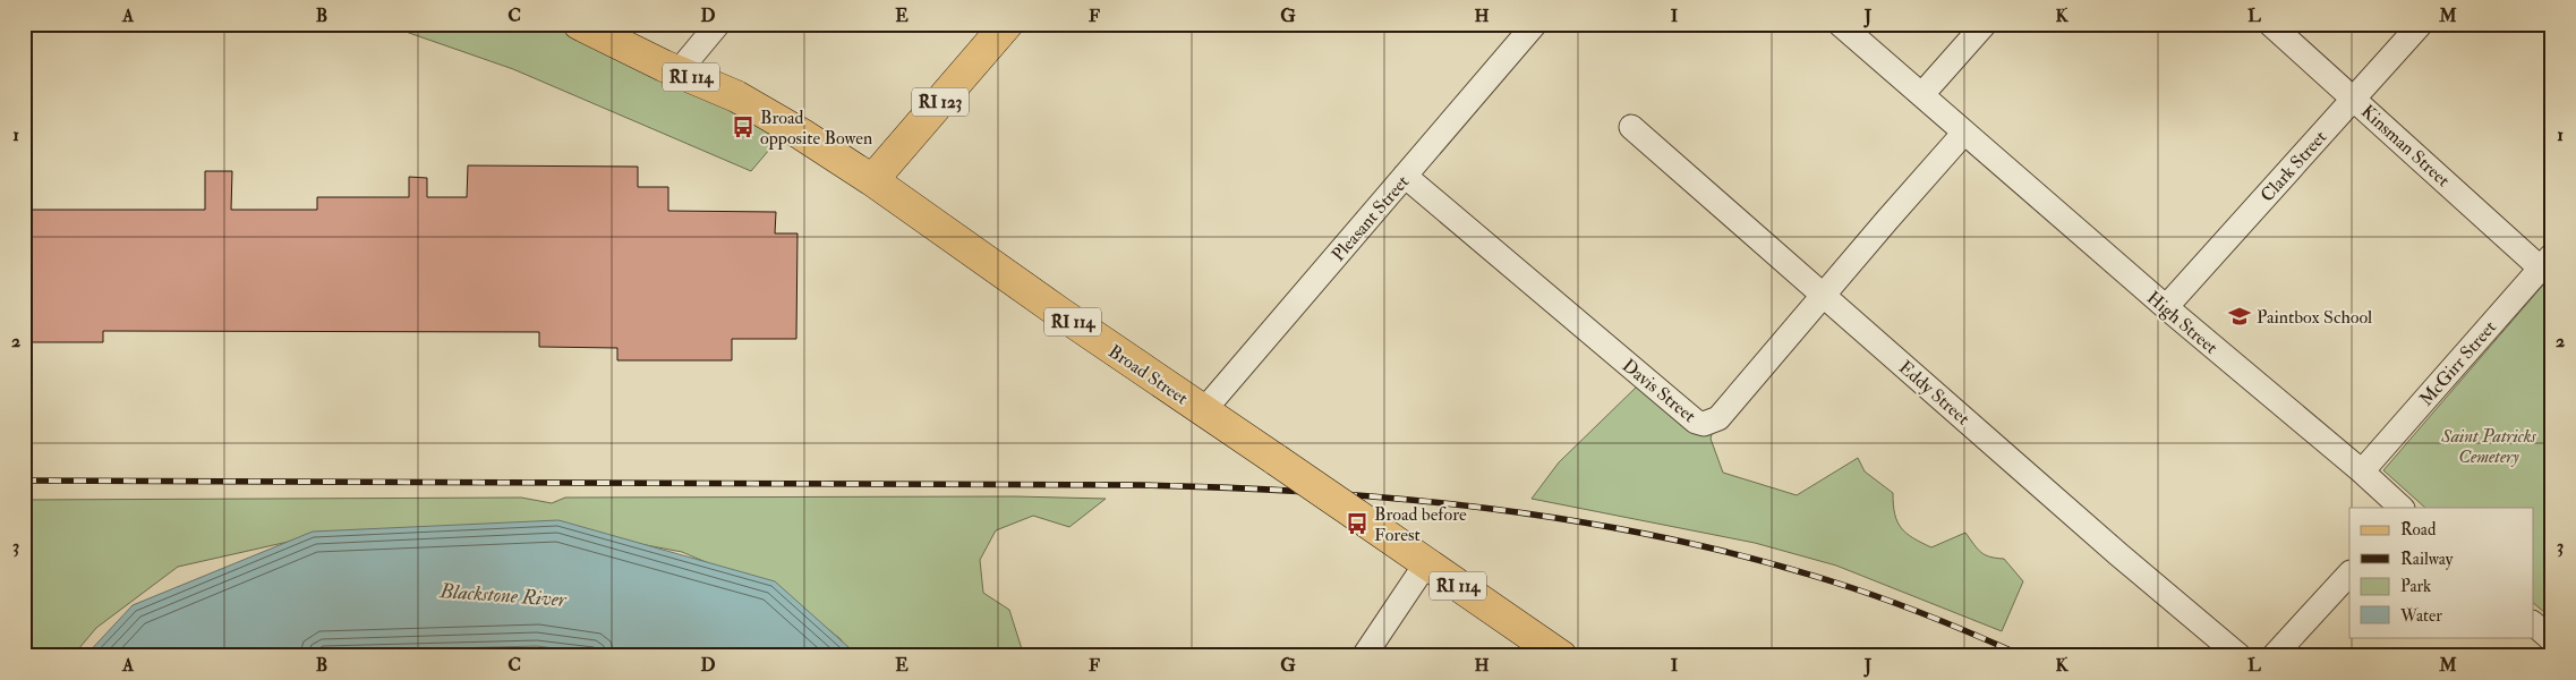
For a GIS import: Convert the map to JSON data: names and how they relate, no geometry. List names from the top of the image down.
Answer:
{
  "streets": {
    "main road": ["RI 114", "RI 123", "Broad Street"],
    "street": [
      "Kinsman Street",
      "Clark Street",
      "Pleasant Street",
      "High Street",
      "McGirr Street",
      "Davis Street",
      "Eddy Street"
    ]
  },
  "crossings": [
    ["RI 123", "Broad Street"],
    ["Kinsman Street", "Clark Street"],
    ["Kinsman Street", "McGirr Street"],
    ["Clark Street", "High Street"],
    ["Pleasant Street", "Broad Street"],
    ["Pleasant Street", "Davis Street"],
    ["High Street", "McGirr Street"],
    ["High Street", "Davis Street"],
    ["Davis Street", "Eddy Street"]
  ],
  "water": ["Blackstone River"],
  "parks": ["Saint Patricks Cemetery"],
  "places": {
    "bus stop": ["Broad opposite Bowen", "Broad before Forest"],
    "school or university": ["Paintbox School"]
  },
  "legend": [
    "Road",
    "Railway",
    "Park",
    "Water"
  ],
  "grid": {
    "columns": [
      "A",
      "B",
      "C",
      "D",
      "E",
      "F",
      "G",
      "H",
      "I",
      "J",
      "K",
      "L",
      "M"
    ],
    "rows": ["1", "2", "3"]
  }
}
